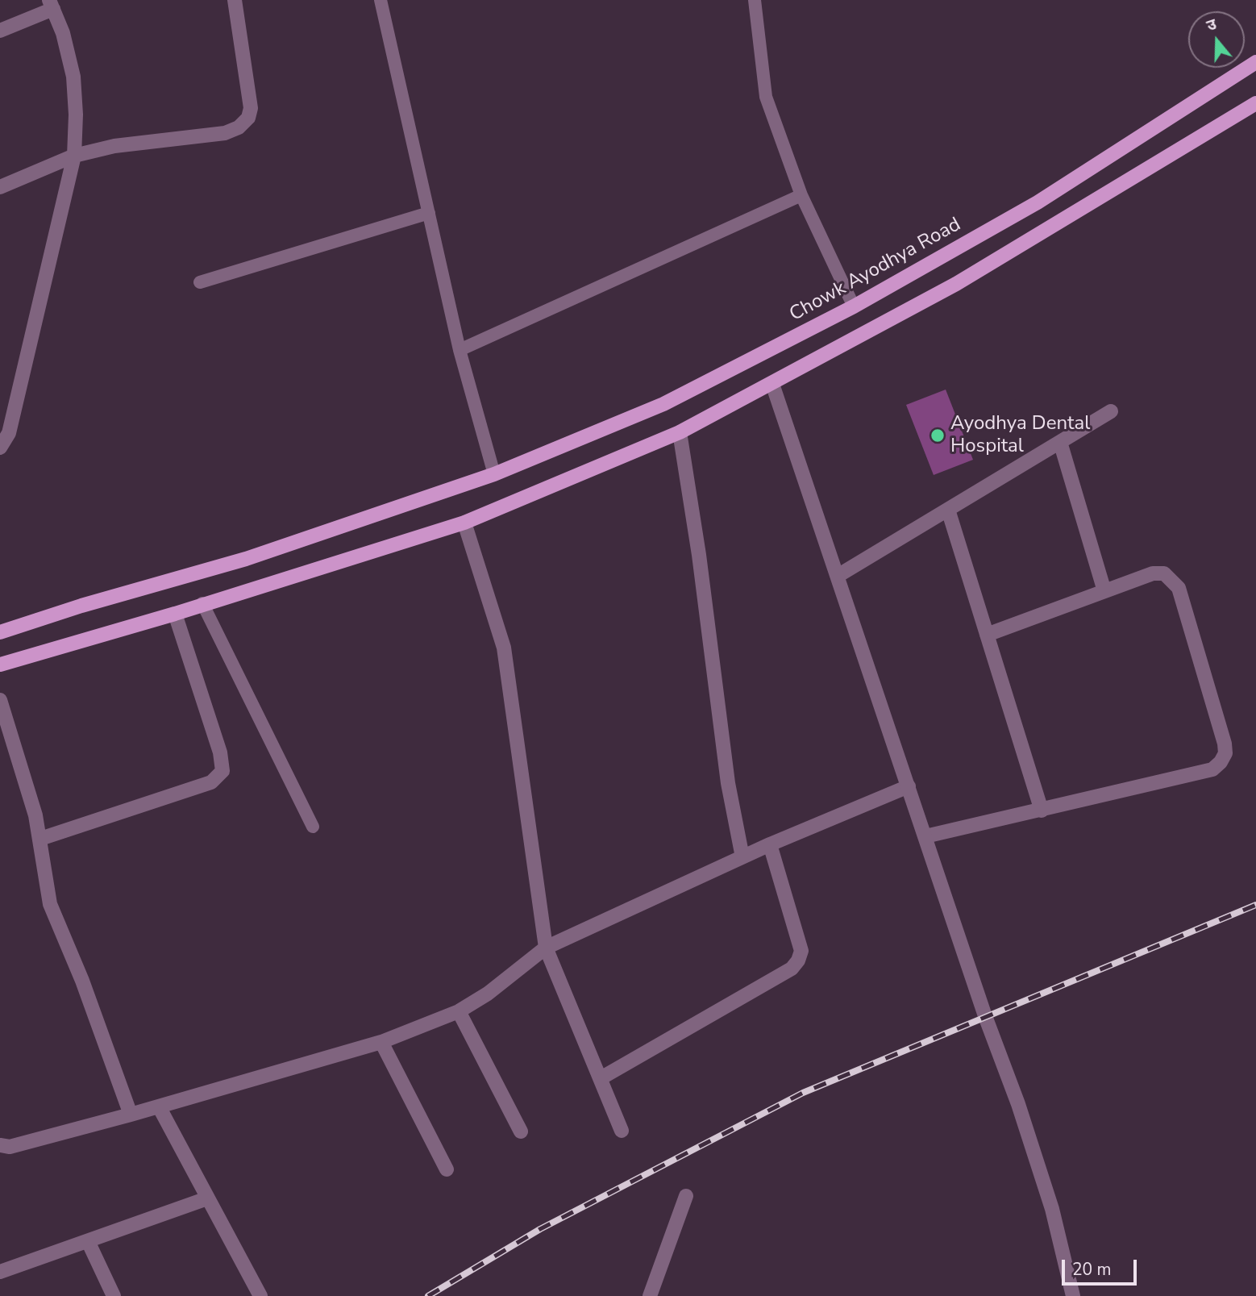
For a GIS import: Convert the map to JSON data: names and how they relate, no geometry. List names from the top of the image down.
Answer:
{
  "streets": {
    "main road": ["Chowk Ayodhya Road"]
  },
  "places": ["Ayodhya Dental Hospital"],
  "scale_bar": "20 m",
  "north": "top"
}
